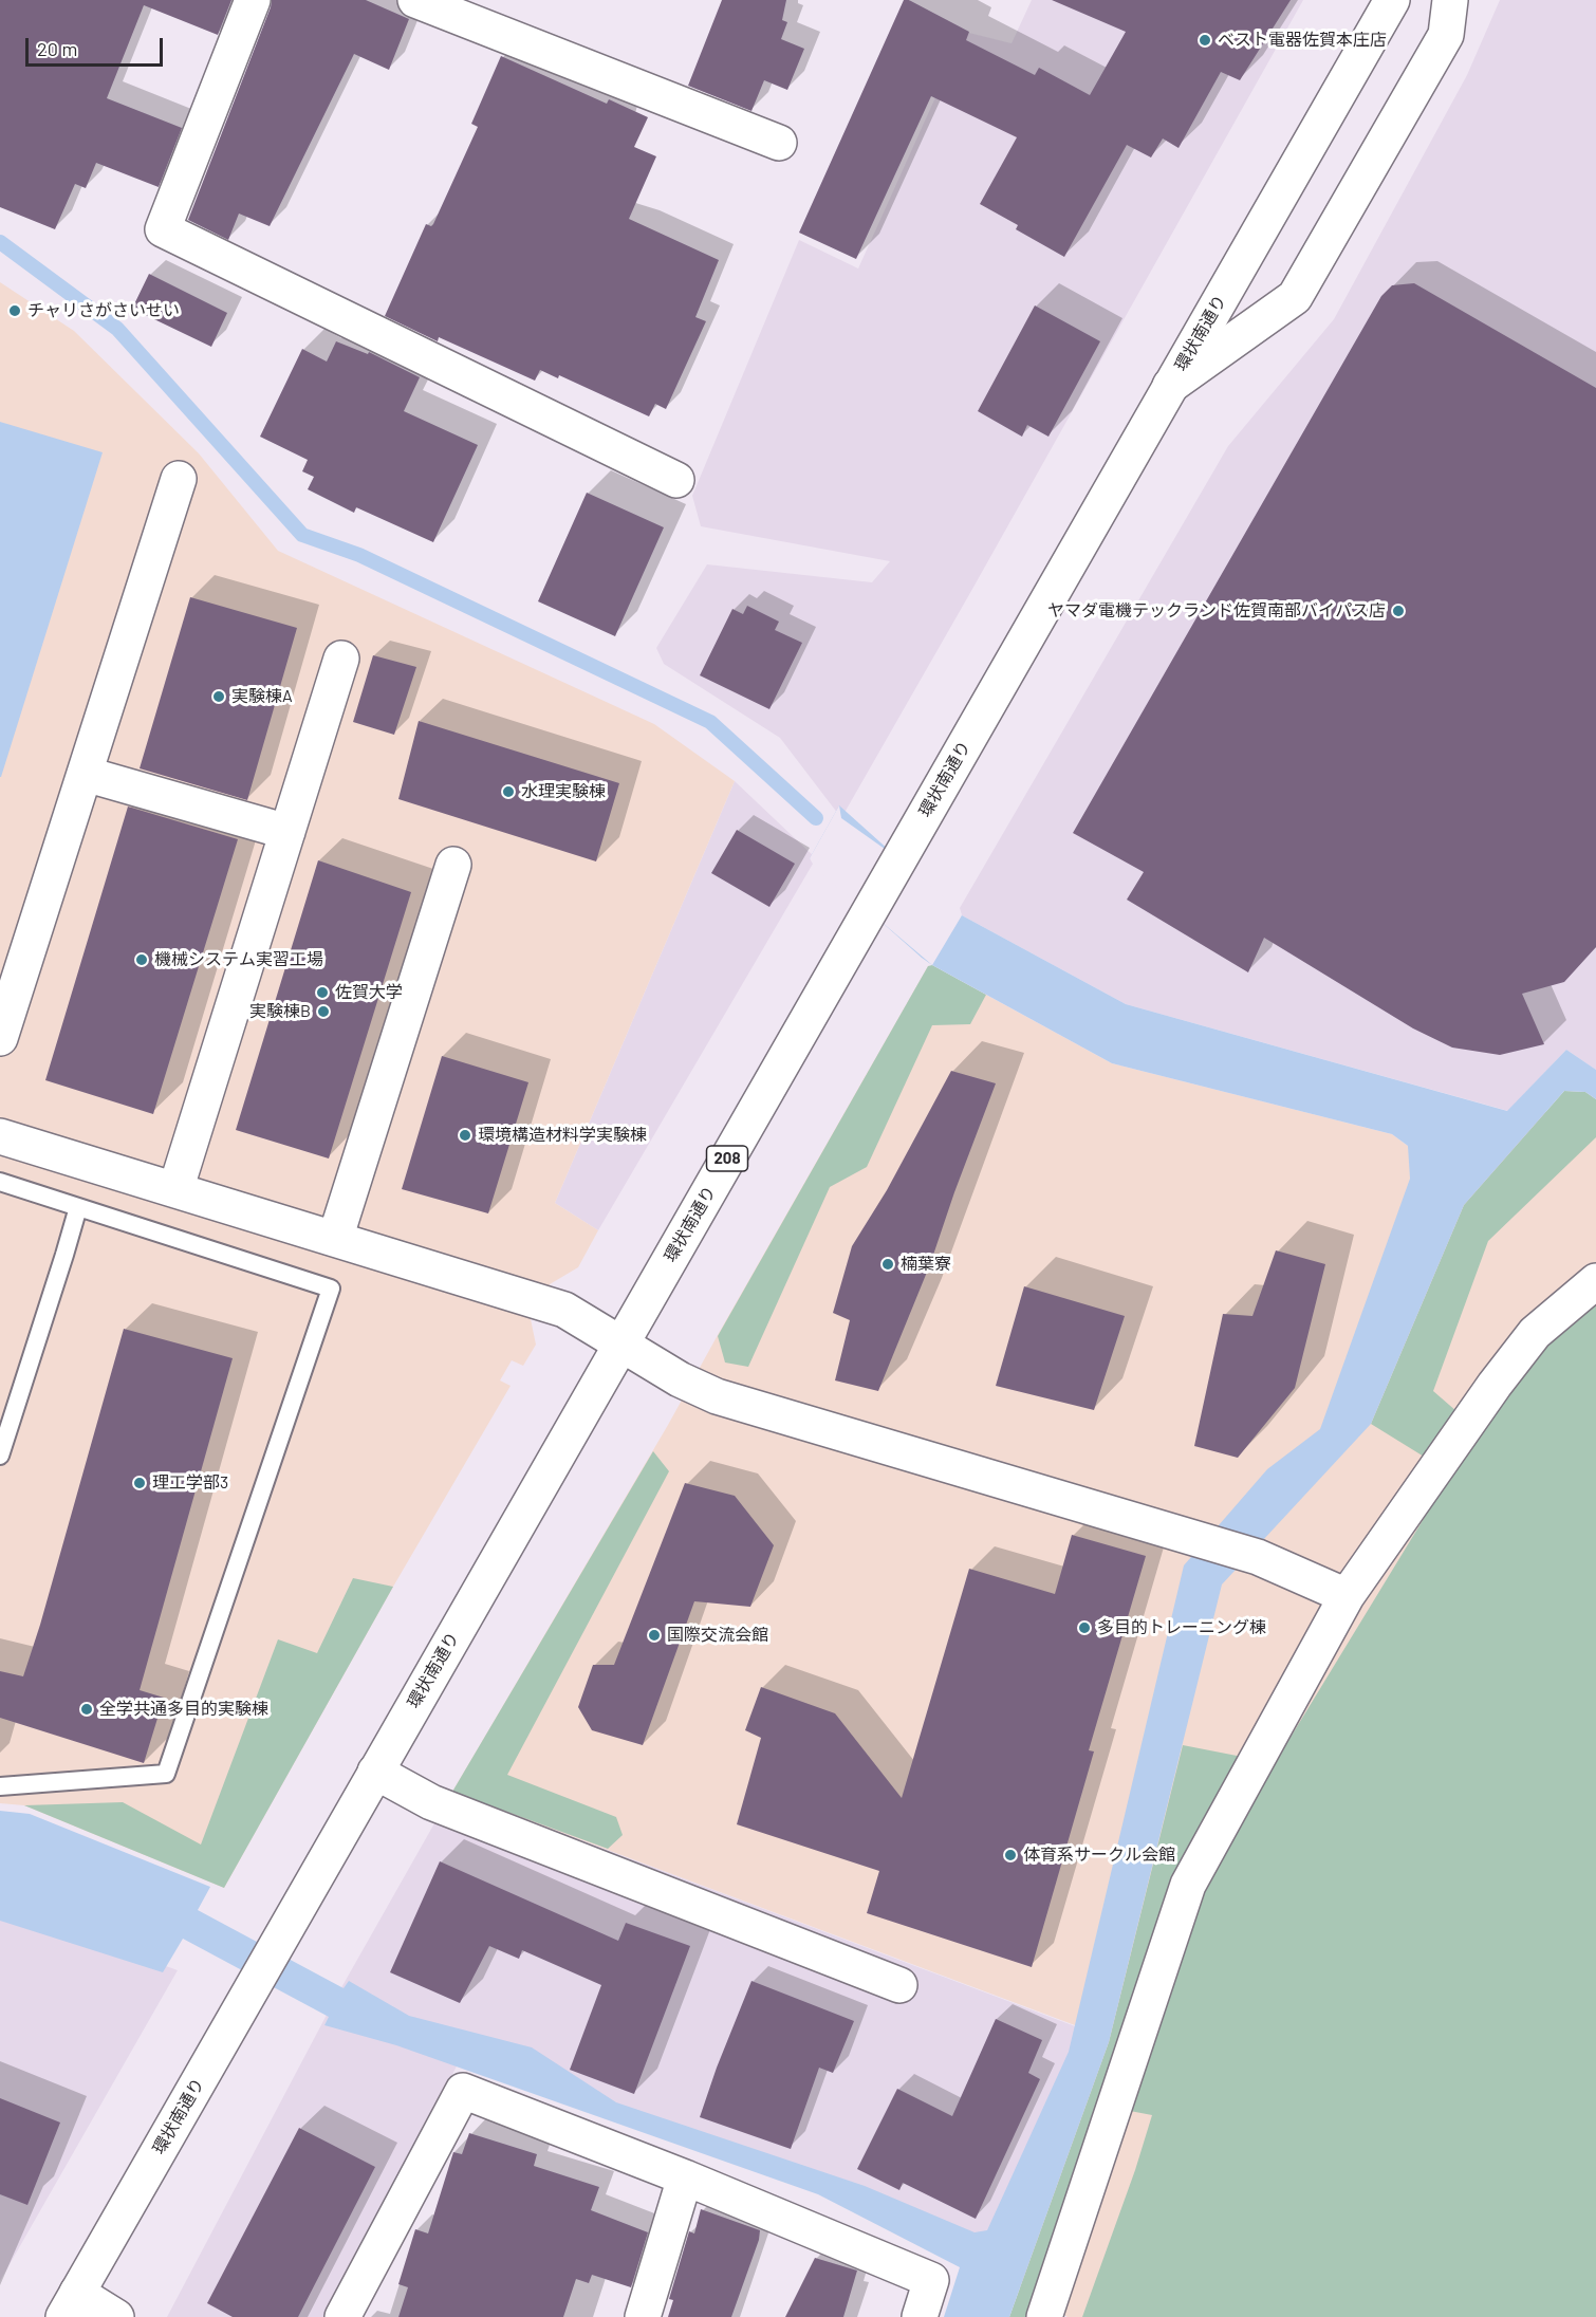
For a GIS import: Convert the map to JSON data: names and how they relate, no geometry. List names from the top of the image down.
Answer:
{
  "streets": {
    "main road": ["環状南通り", "208"]
  },
  "places": [
    "ベスト電器佐賀本庄店",
    "チャリさがさいせい",
    "ヤマダ電機テックランド佐賀南部バイパス店",
    "実験棟A",
    "水理実験棟",
    "機械システム実習工場",
    "佐賀大学",
    "実験棟B",
    "環境構造材料学実験棟",
    "楠葉寮",
    "理工学部3",
    "多目的トレーニング棟",
    "国際交流会館",
    "全学共通多目的実験棟",
    "体育系サークル会館"
  ],
  "scale_bar": "20 m"
}
